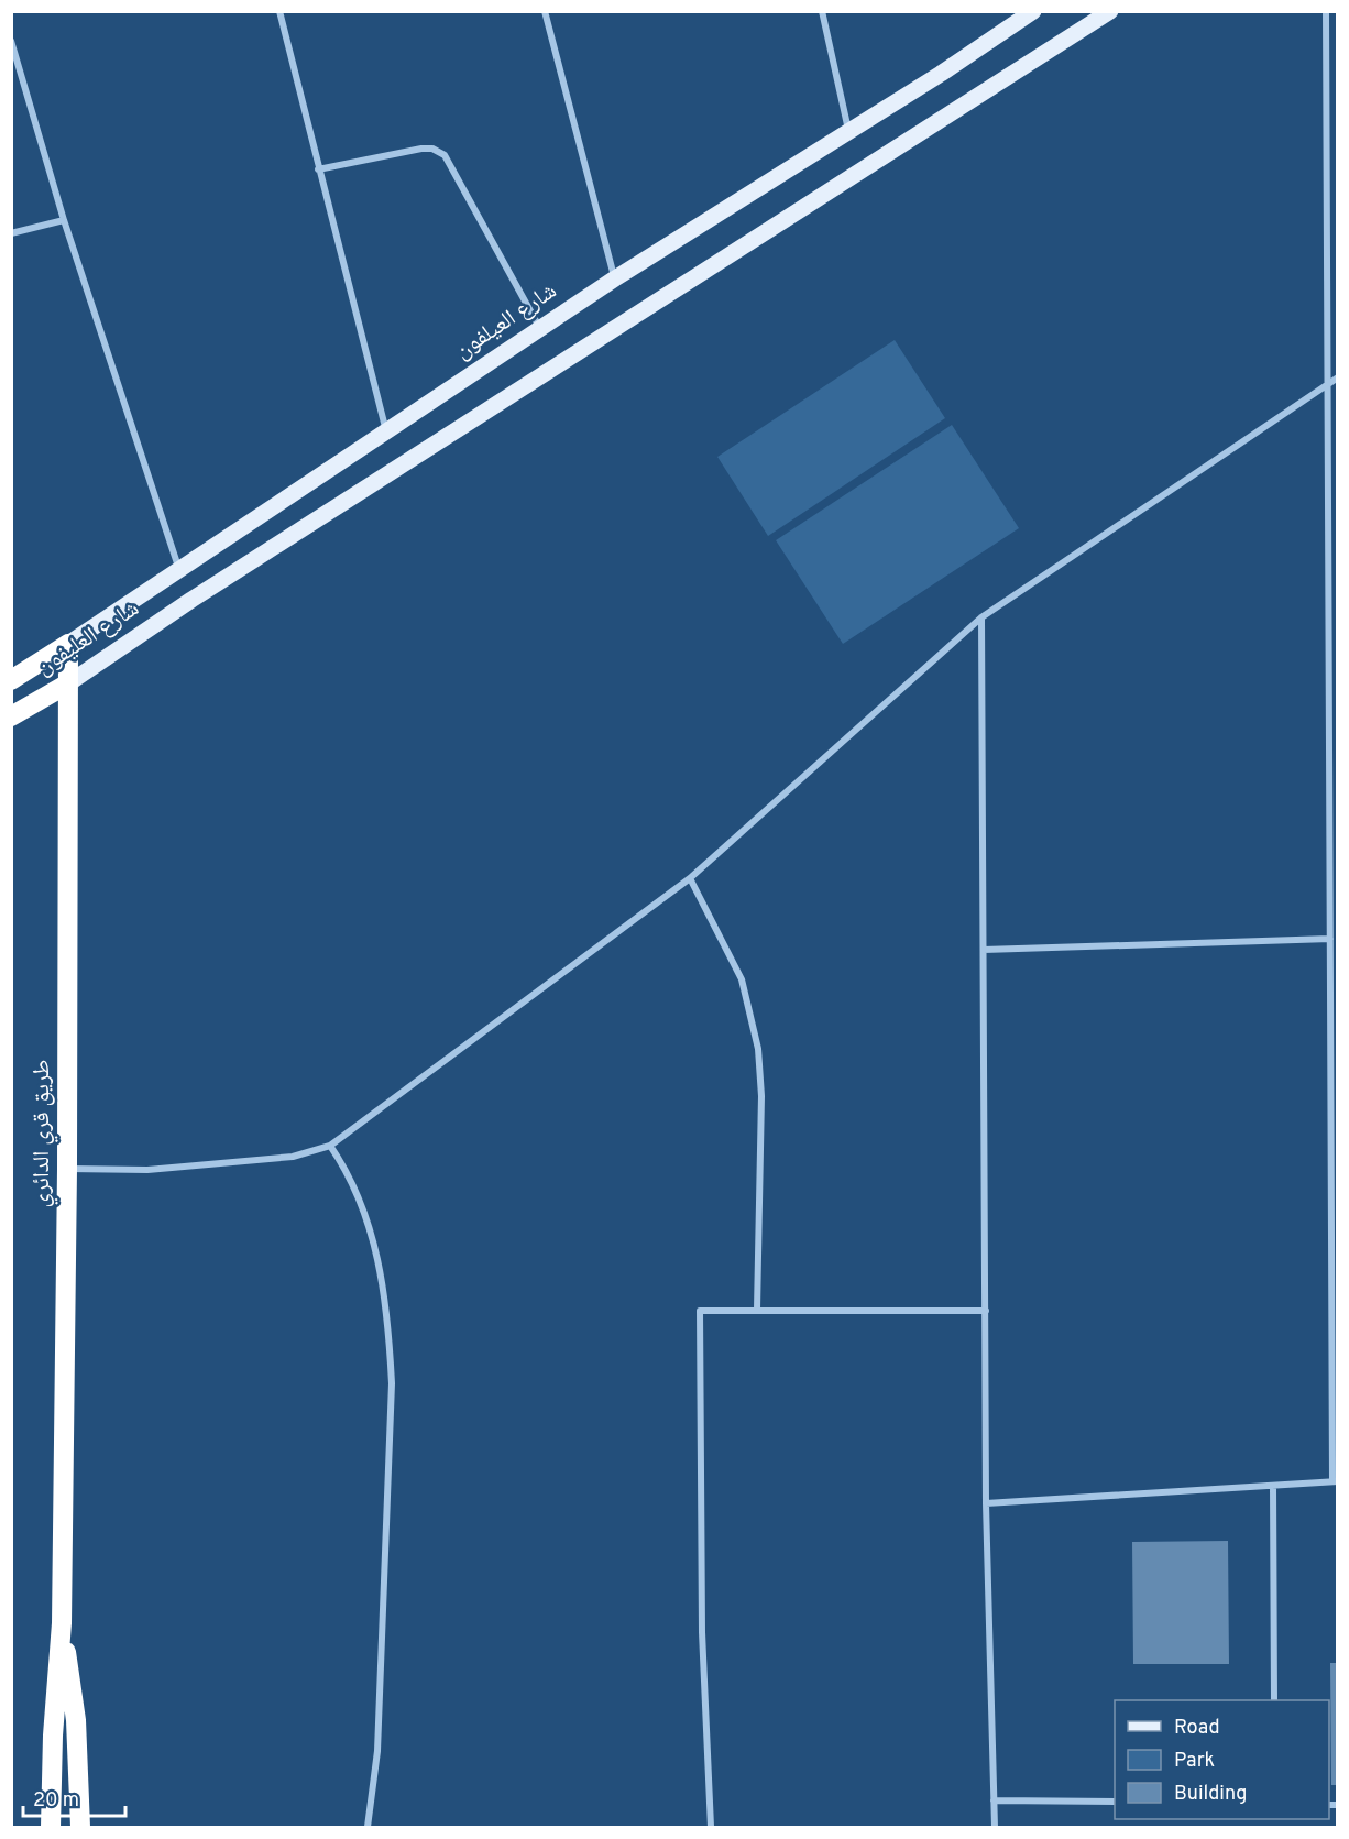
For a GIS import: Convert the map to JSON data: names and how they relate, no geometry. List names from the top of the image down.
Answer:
{
  "streets": {
    "highway": ["شارع العيلفون", "شارع العليفون", "طريق قري الدائري"]
  },
  "crossings": [
    ["شارع العيلفون", "طريق قري الدائري"],
    ["شارع العليفون", "طريق قري الدائري"]
  ],
  "legend": ["Road", "Park", "Building"],
  "scale_bar": "20 m"
}
